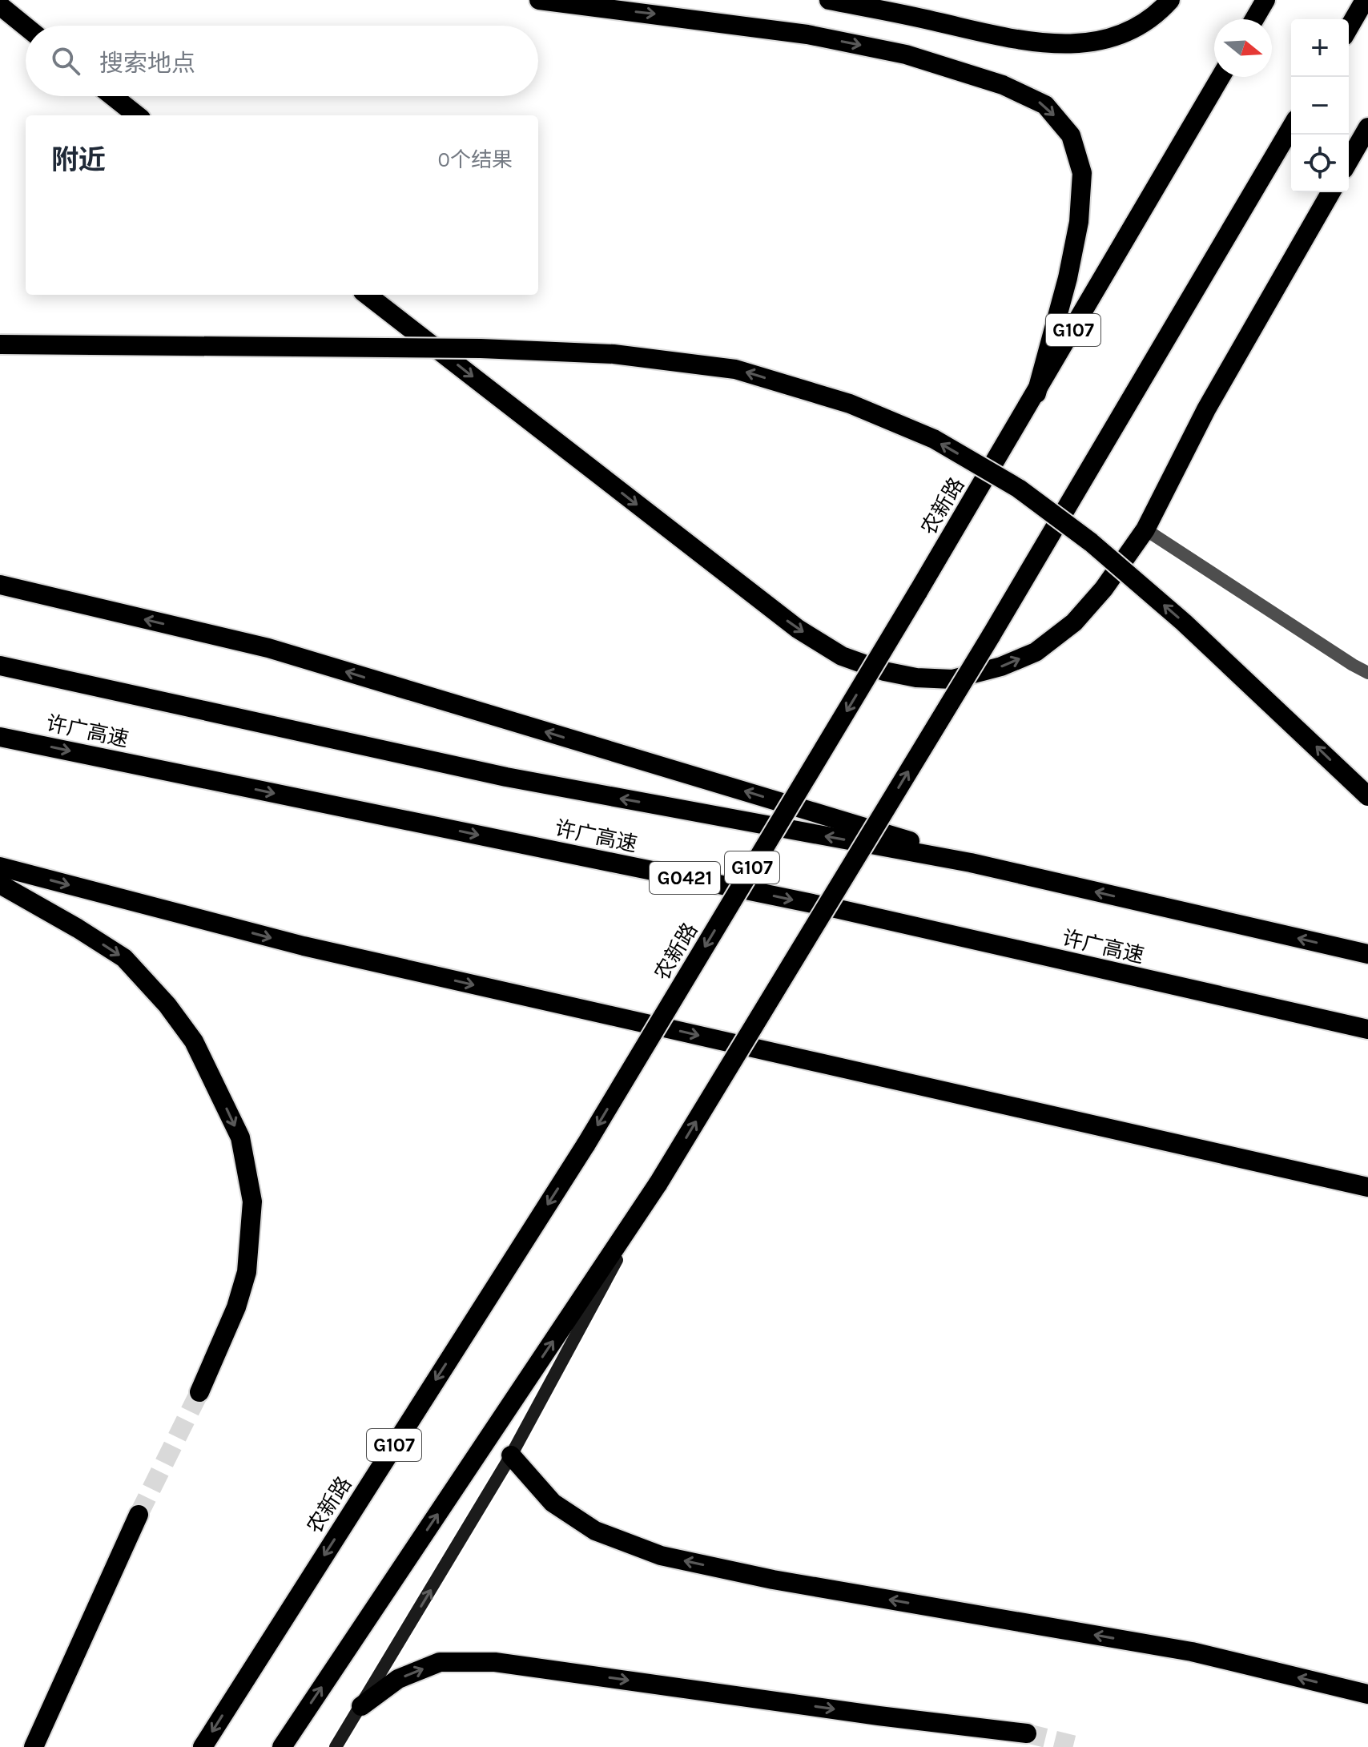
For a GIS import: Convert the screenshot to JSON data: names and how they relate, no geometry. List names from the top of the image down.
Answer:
{
  "streets": {
    "highway": [
      "G107",
      "农新路",
      "许广高速",
      "G0421"
    ]
  },
  "north": "right",
  "page": {
    "map_buttons": ["+", "−"],
    "search": "搜索地点",
    "heading": ["附近", "0个结果"]
  }
}
